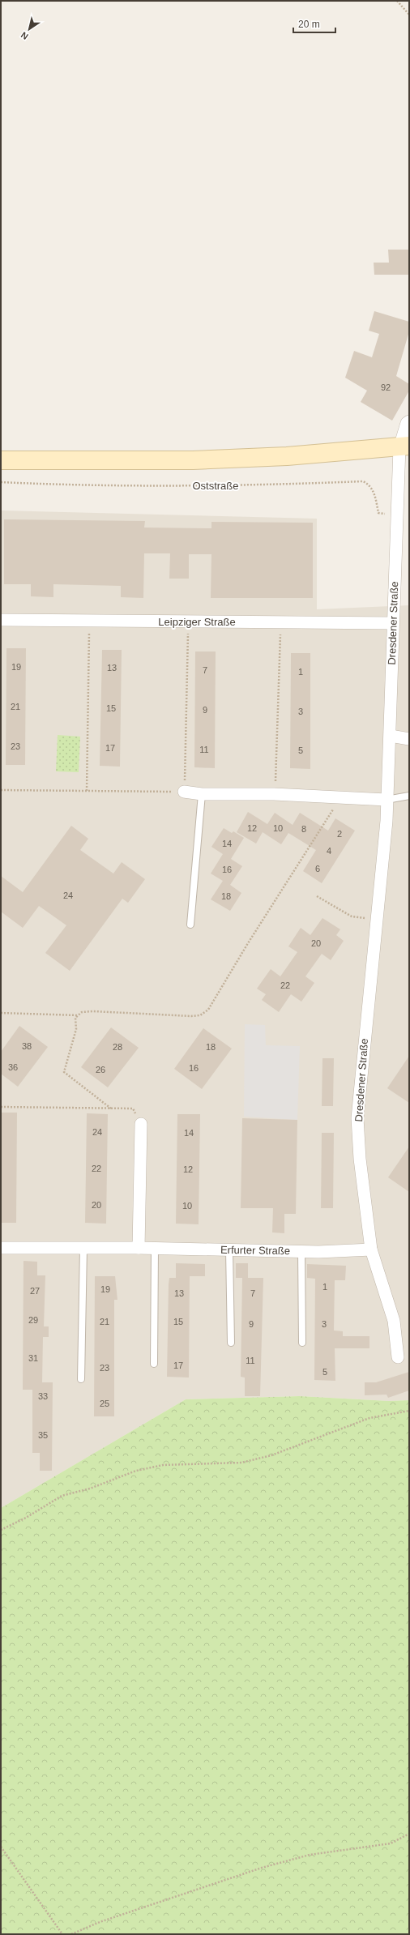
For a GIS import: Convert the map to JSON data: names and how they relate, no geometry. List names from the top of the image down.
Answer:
{
  "streets": {
    "street": ["Leipziger Straße", "Dresdener Straße", "Erfurter Straße"],
    "path": ["Oststraße"]
  },
  "crossings": [
    ["Oststraße", "Dresdener Straße"],
    ["Leipziger Straße", "Dresdener Straße"],
    ["Dresdener Straße", "Erfurter Straße"]
  ],
  "house_numbers": [
    "92",
    "19",
    "13",
    "7",
    "1",
    "21",
    "15",
    "9",
    "3",
    "23",
    "17",
    "11",
    "5",
    "12",
    "10",
    "8",
    "2",
    "14",
    "4",
    "6",
    "16",
    "24",
    "18",
    "20",
    "22",
    "38",
    "28",
    "18",
    "36",
    "16",
    "26",
    "24",
    "14",
    "22",
    "12",
    "20",
    "10",
    "1",
    "19",
    "27",
    "13",
    "7",
    "29",
    "21",
    "15",
    "9",
    "3",
    "31",
    "11",
    "17",
    "23",
    "5",
    "33",
    "25",
    "35"
  ],
  "scale_bar": "20 m",
  "north": "bottom left"
}
